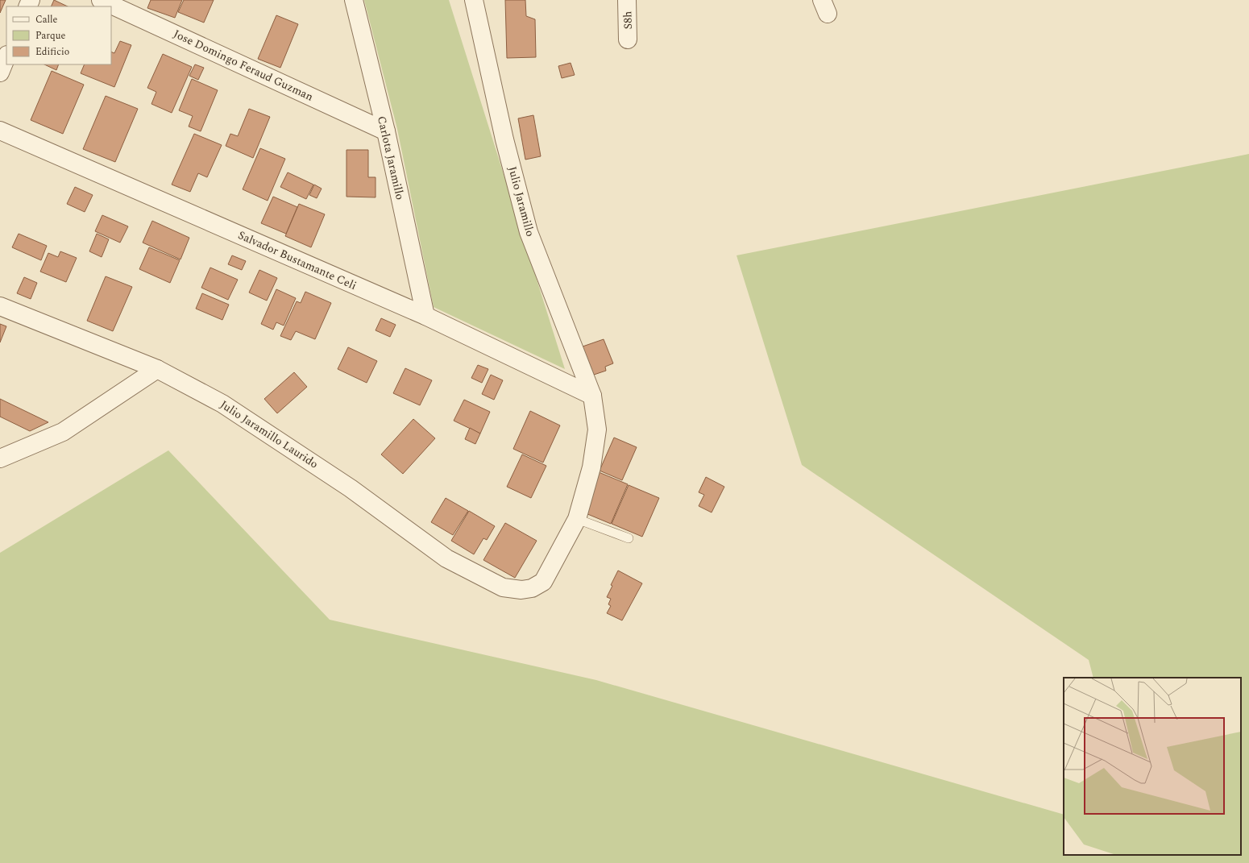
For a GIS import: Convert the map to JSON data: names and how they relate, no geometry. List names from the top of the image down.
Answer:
{
  "streets": {
    "street": [
      "S8h",
      "Jose Domingo Feraud Guzman",
      "Carlota Jaramillo",
      "Julio Jaramillo",
      "Salvador Bustamante Celi",
      "Julio Jaramillo Laurido"
    ]
  },
  "crossings": [
    ["Jose Domingo Feraud Guzman", "Carlota Jaramillo"],
    ["Carlota Jaramillo", "Salvador Bustamante Celi"],
    ["Julio Jaramillo", "Salvador Bustamante Celi"],
    ["Julio Jaramillo", "Julio Jaramillo Laurido"]
  ],
  "legend": ["Calle", "Parque", "Edificio"]
}
